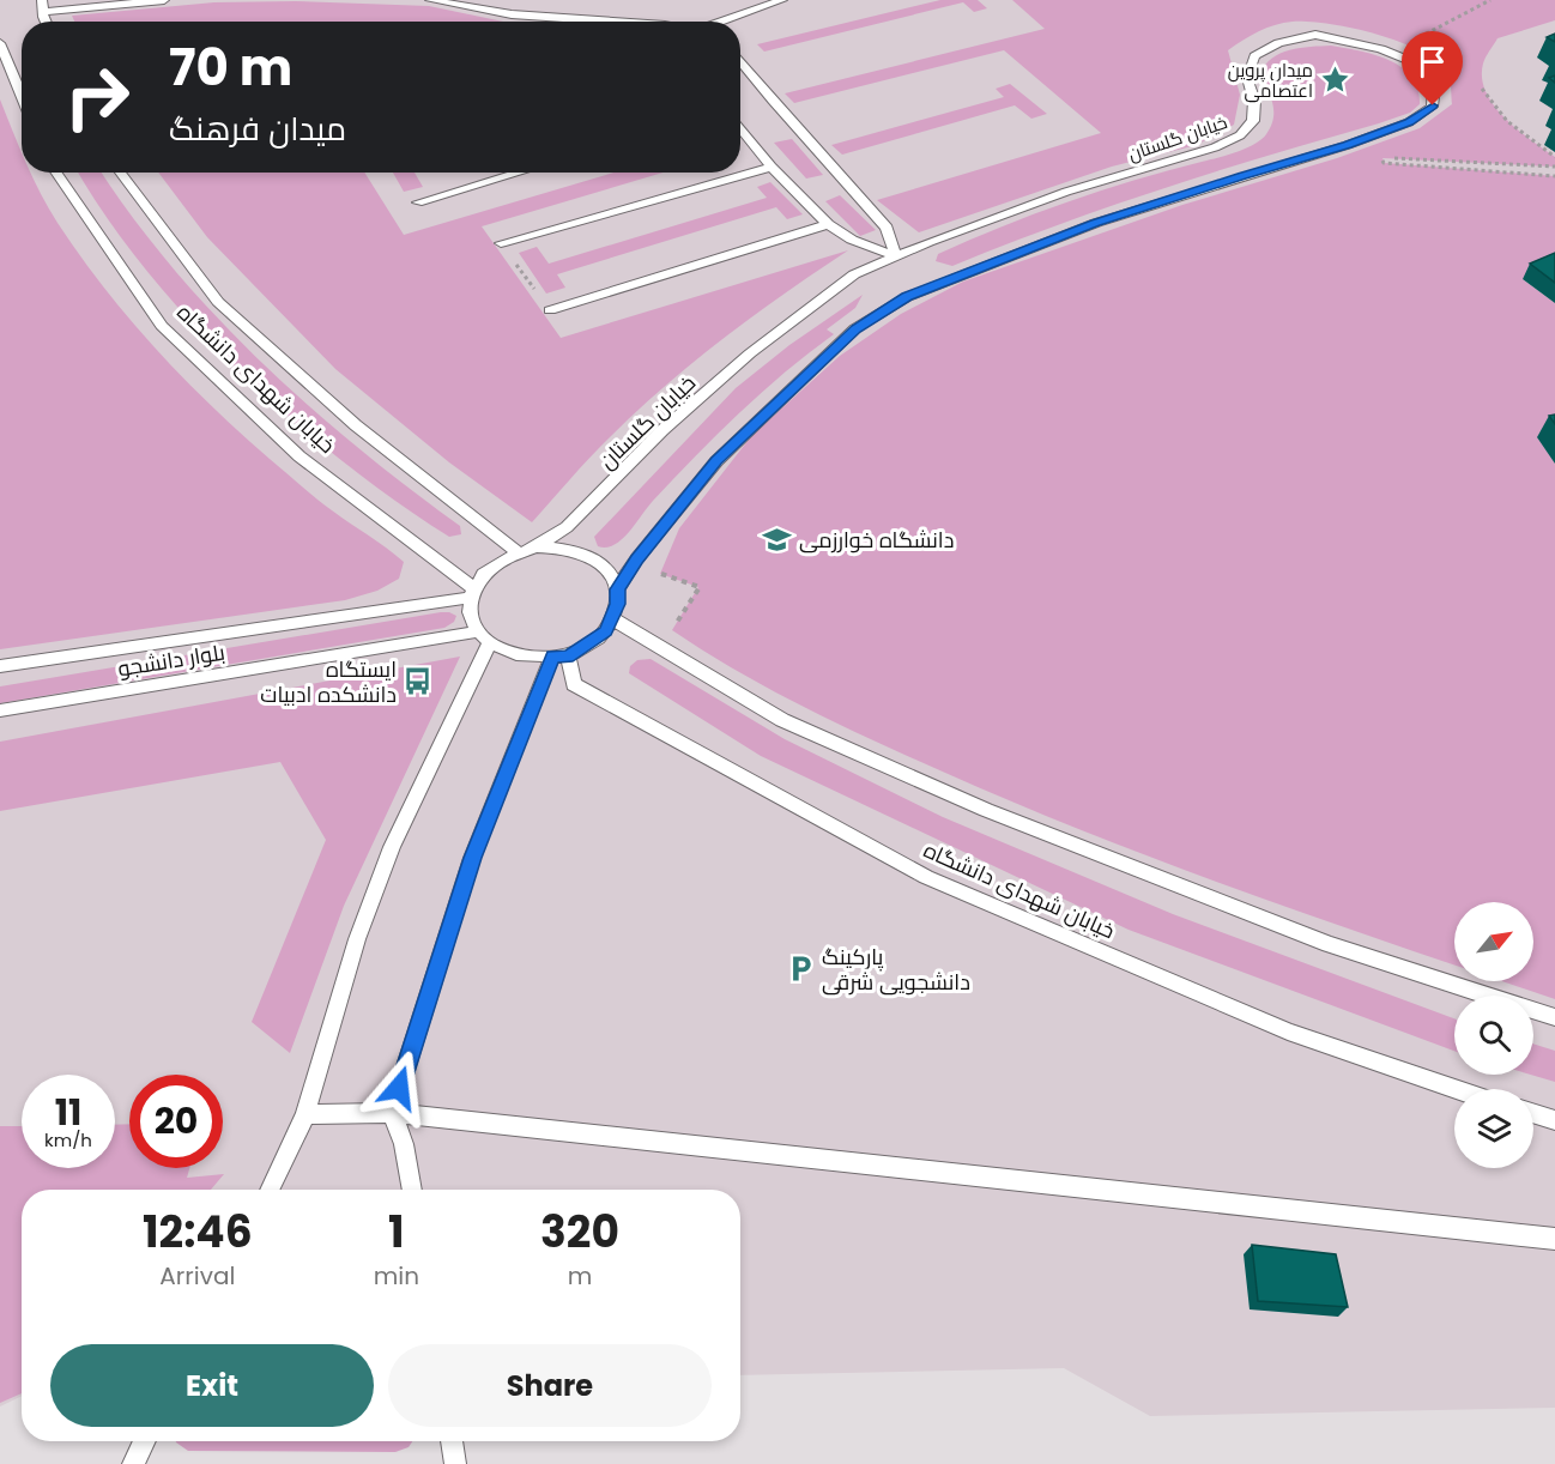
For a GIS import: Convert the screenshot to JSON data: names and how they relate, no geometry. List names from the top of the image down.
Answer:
{
  "streets": {
    "lane": ["خیابان گلستان", "خیابان شهدای دانشگاه", "بلوار دانشجو"]
  },
  "crossings": [
    ["خیابان گلستان", "خیابان شهدای دانشگاه"],
    ["خیابان گلستان", "بلوار دانشجو"],
    ["خیابان شهدای دانشگاه", "بلوار دانشجو"]
  ],
  "places": {
    "place": ["میدان پروین اعتصامی"],
    "school or university": ["دانشگاه خوارزمی"],
    "bus stop": ["ایستگاه دانشکده ادبیات"],
    "parking": ["پارکینگ دانشجویی شرقی"]
  },
  "north": "top right",
  "page": {
    "turn": ["70 m", "میدان فرهنگ"],
    "speed": "11 km/h",
    "limit": "20",
    "eta": [
      "12:46",
      "Arrival",
      "1",
      "min",
      "320",
      "m"
    ],
    "buttons": ["Exit", "Share"]
  }
}
